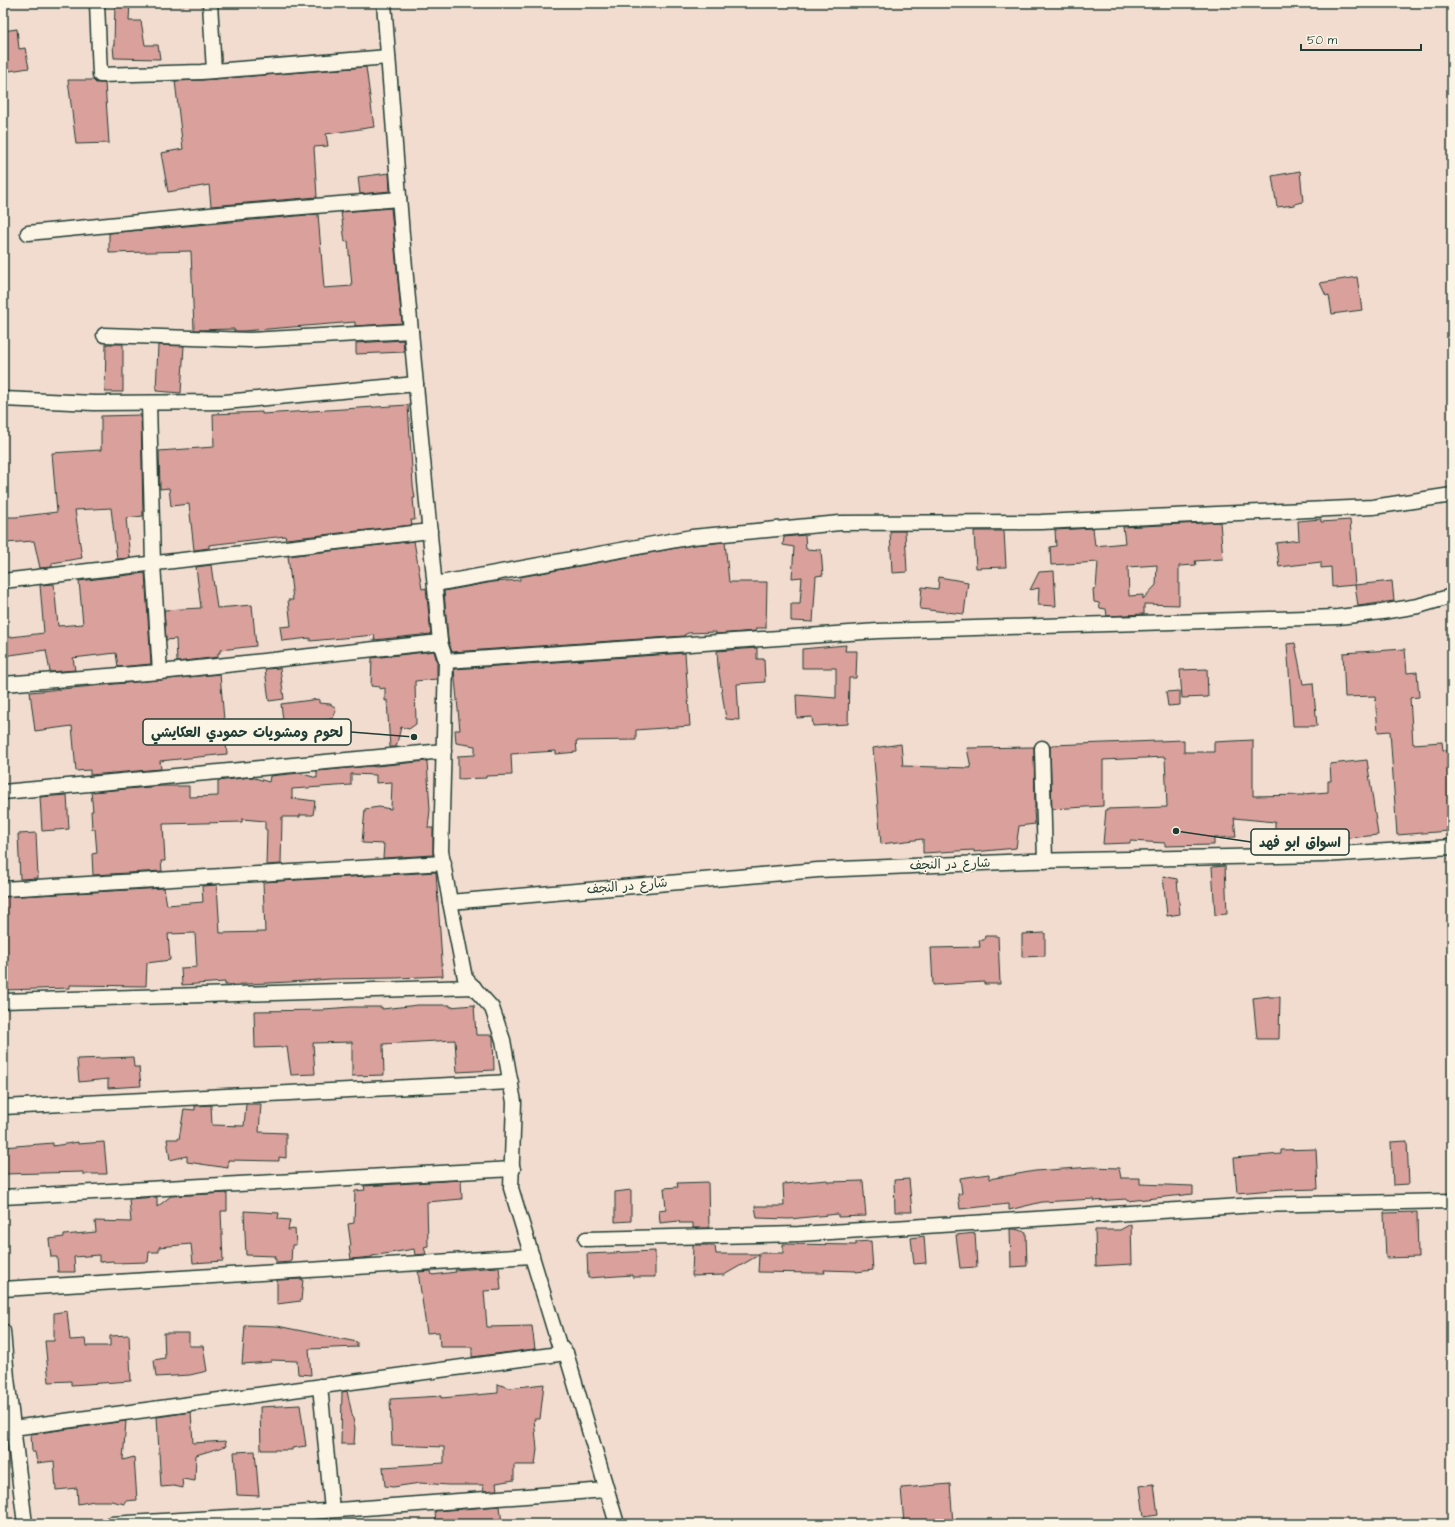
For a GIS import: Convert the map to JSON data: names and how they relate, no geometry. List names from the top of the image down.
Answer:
{
  "streets": {
    "street": ["شارع در النجف"]
  },
  "places": ["لحوم ومشويات حمودي العكايشي", "اسواق ابو فهد"],
  "scale_bar": "50 m"
}
